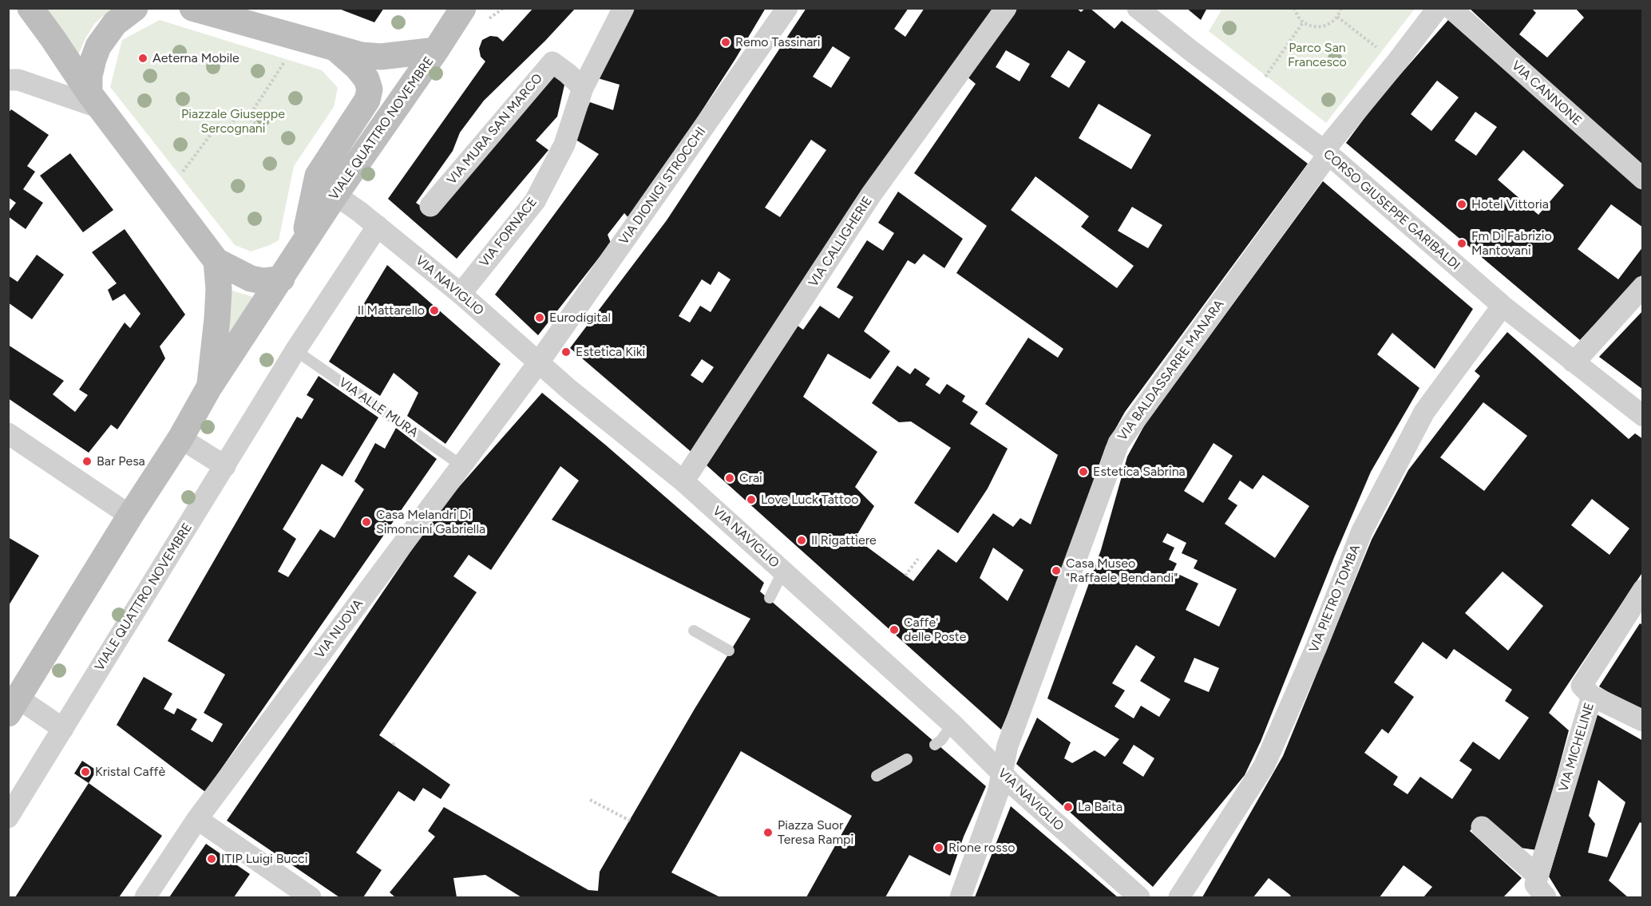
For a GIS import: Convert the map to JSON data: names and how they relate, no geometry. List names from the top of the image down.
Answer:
{
  "streets": {
    "main road": ["VIALE QUATTRO NOVEMBRE"],
    "street": [
      "VIA CANNONE",
      "VIA MURA SAN MARCO",
      "VIA DIONIGI STROCCHI",
      "CORSO GIUSEPPE GARIBALDI",
      "VIA FORNACE",
      "VIA CALLIGHERIE",
      "VIA NAVIGLIO",
      "VIA BALDASSARRE MANARA",
      "VIA PIETRO TOMBA",
      "VIA NUOVA",
      "VIA MICHELINE"
    ],
    "lane": ["VIA ALLE MURA"]
  },
  "crossings": [
    ["VIALE QUATTRO NOVEMBRE", "VIA NAVIGLIO"],
    ["VIALE QUATTRO NOVEMBRE", "VIA ALLE MURA"],
    ["VIA MURA SAN MARCO", "VIA FORNACE"],
    ["VIA DIONIGI STROCCHI", "VIA NAVIGLIO"],
    ["VIA DIONIGI STROCCHI", "VIA NUOVA"],
    ["CORSO GIUSEPPE GARIBALDI", "VIA BALDASSARRE MANARA"],
    ["CORSO GIUSEPPE GARIBALDI", "VIA PIETRO TOMBA"],
    ["VIA FORNACE", "VIA NAVIGLIO"],
    ["VIA CALLIGHERIE", "VIA NAVIGLIO"],
    ["VIA NAVIGLIO", "VIA BALDASSARRE MANARA"],
    ["VIA NAVIGLIO", "VIA NUOVA"],
    ["VIA ALLE MURA", "VIA NUOVA"]
  ],
  "parks": ["Parco San Francesco", "Piazzale Giuseppe Sercognani"],
  "places": [
    "Remo Tassinari",
    "Aeterna Mobile",
    "Hotel Vittoria",
    "Fm Di Fabrizio Mantovani",
    "Il Mattarello",
    "Eurodigital",
    "Estetica Kiki",
    "Bar Pesa",
    "Estetica Sabrina",
    "Crai",
    "Love Luck Tattoo",
    "Casa Melandri Di Simoncini Gabriella",
    "Il Rigattiere",
    "Casa Museo \"Raffaele Bendandi\"",
    "Caffe' delle Poste",
    "Kristal Caffè",
    "La Baita",
    "Piazza Suor Teresa Rampi",
    "Rione rosso",
    "ITIP Luigi Bucci"
  ]
}
